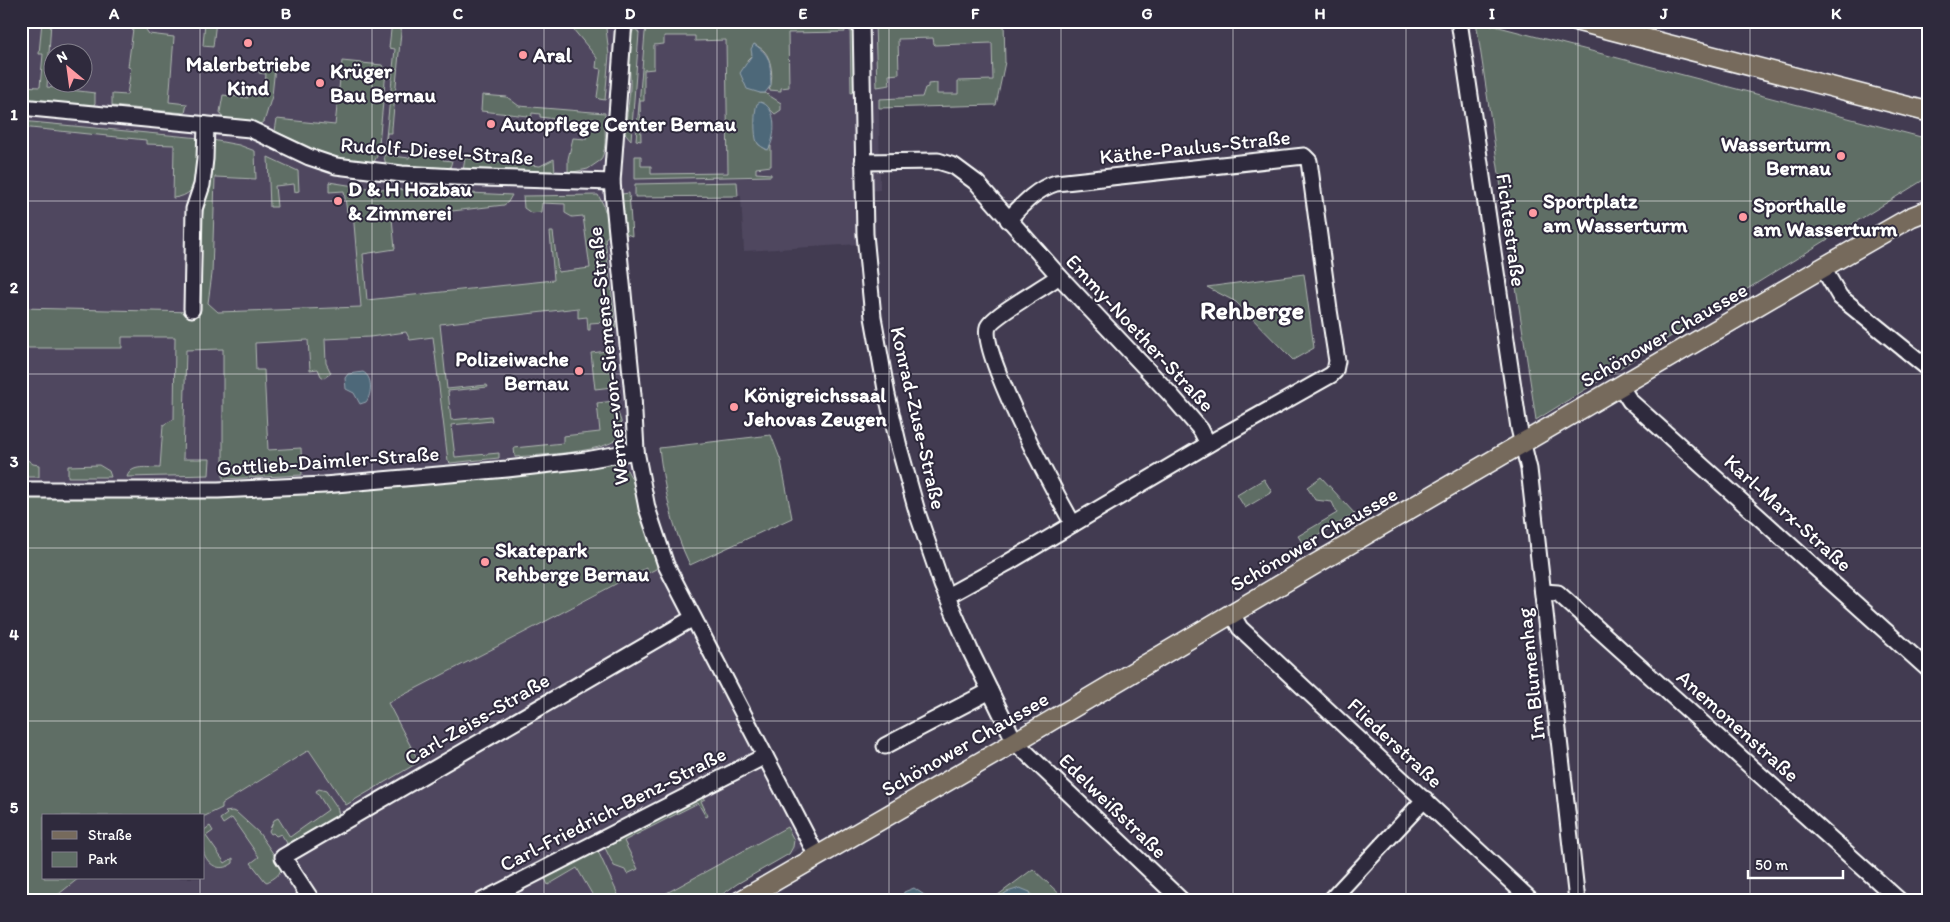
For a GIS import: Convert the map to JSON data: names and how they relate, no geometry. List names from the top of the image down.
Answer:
{
  "streets": {
    "main road": ["Schönower Chaussee"],
    "street": [
      "Käthe-Paulus-Straße",
      "Rudolf-Diesel-Straße",
      "Fichtestraße",
      "Emmy-Noether-Straße",
      "Werner-von-Siemens-Straße",
      "Konrad-Zuse-Straße",
      "Gottlieb-Daimler-Straße",
      "Karl-Marx-Straße",
      "Im Blumenhag",
      "Carl-Zeiss-Straße",
      "Anemonenstraße",
      "Fliederstraße",
      "Edelweißstraße",
      "Carl-Friedrich-Benz-Straße"
    ]
  },
  "crossings": [
    ["Käthe-Paulus-Straße", "Emmy-Noether-Straße"],
    ["Rudolf-Diesel-Straße", "Werner-von-Siemens-Straße"],
    ["Fichtestraße", "Schönower Chaussee"],
    ["Fichtestraße", "Im Blumenhag"],
    ["Emmy-Noether-Straße", "Konrad-Zuse-Straße"],
    ["Schönower Chaussee", "Werner-von-Siemens-Straße"],
    ["Schönower Chaussee", "Konrad-Zuse-Straße"],
    ["Schönower Chaussee", "Karl-Marx-Straße"],
    ["Schönower Chaussee", "Im Blumenhag"],
    ["Schönower Chaussee", "Fliederstraße"],
    ["Schönower Chaussee", "Edelweißstraße"],
    ["Werner-von-Siemens-Straße", "Gottlieb-Daimler-Straße"],
    ["Werner-von-Siemens-Straße", "Carl-Zeiss-Straße"],
    ["Werner-von-Siemens-Straße", "Carl-Friedrich-Benz-Straße"],
    ["Konrad-Zuse-Straße", "Edelweißstraße"],
    ["Im Blumenhag", "Anemonenstraße"]
  ],
  "districts": ["Rehberge"],
  "places": [
    "Malerbetriebe Kind",
    "Aral",
    "Krüger Bau Bernau",
    "Autopflege Center Bernau",
    "Wasserturm Bernau",
    "D & H Hozbau & Zimmerei",
    "Sportplatz am Wasserturm",
    "Sporthalle am Wasserturm",
    "Polizeiwache Bernau",
    "Königreichssaal Jehovas Zeugen",
    "Skatepark Rehberge Bernau"
  ],
  "legend": ["Straße", "Park"],
  "scale_bar": "50 m",
  "north": "top left",
  "grid": {
    "columns": [
      "A",
      "B",
      "C",
      "D",
      "E",
      "F",
      "G",
      "H",
      "I",
      "J",
      "K"
    ],
    "rows": [
      "1",
      "2",
      "3",
      "4",
      "5"
    ]
  }
}
